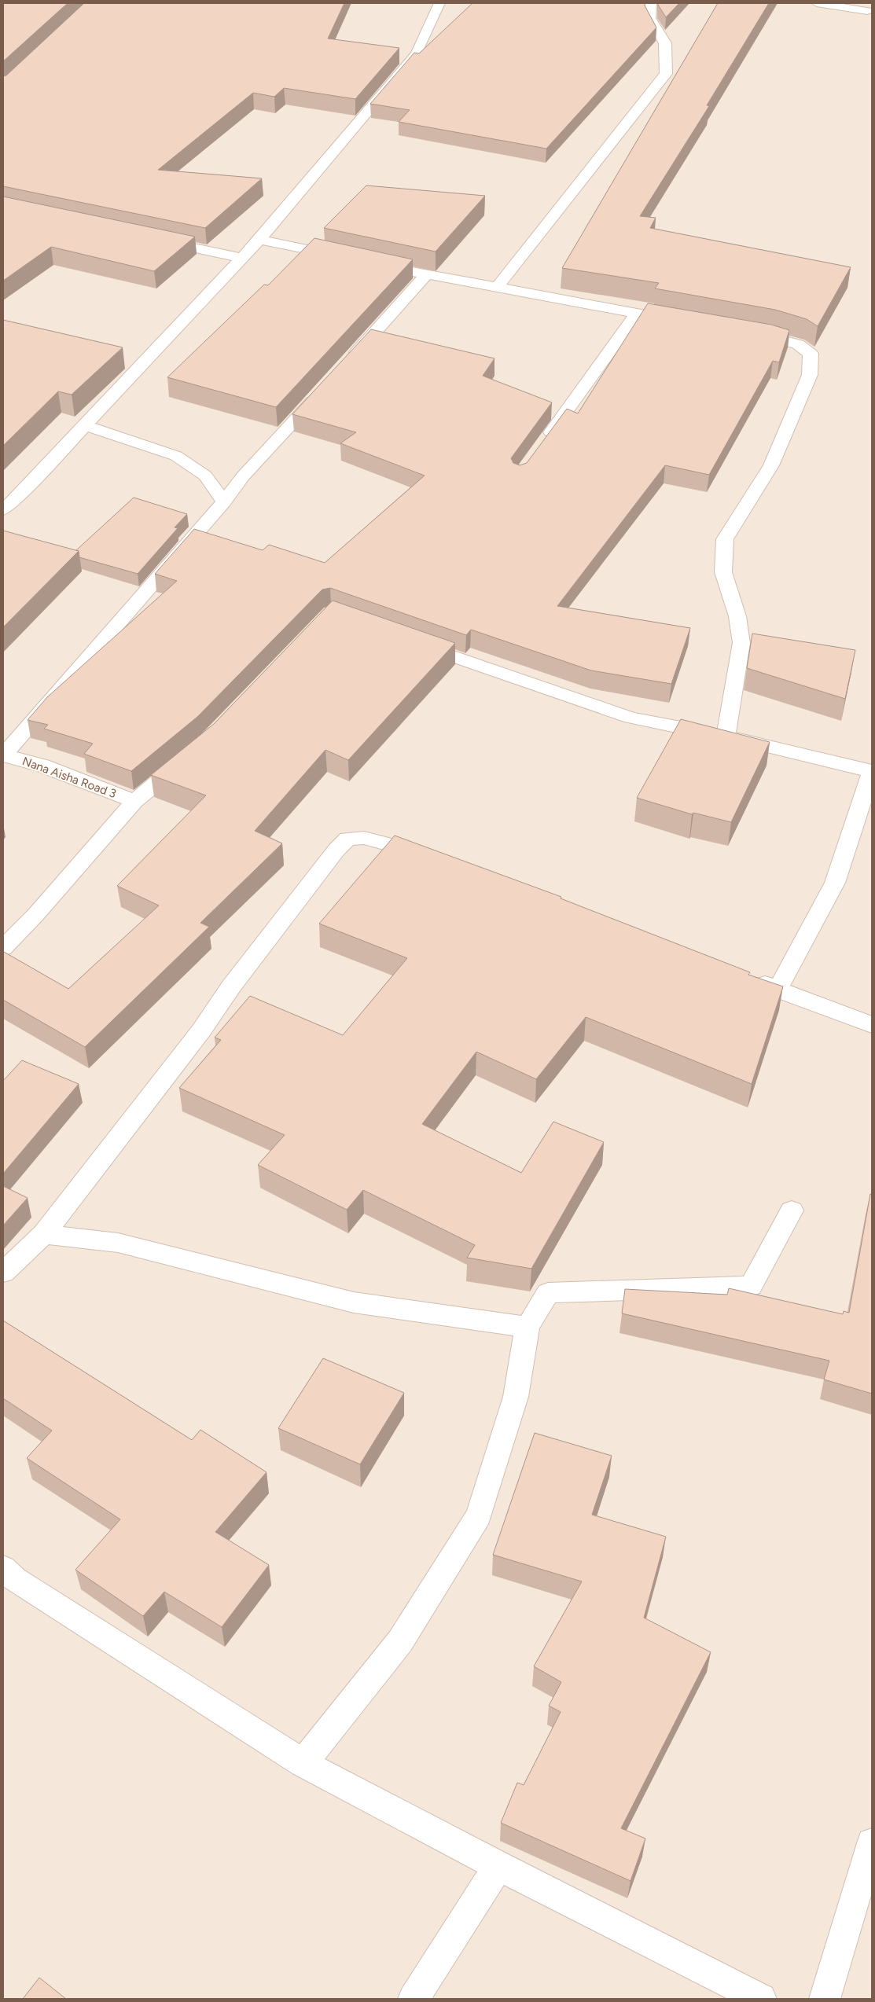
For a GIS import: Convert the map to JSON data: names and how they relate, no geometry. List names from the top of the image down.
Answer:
{
  "streets": {
    "street": ["Nana Aisha Road 3"]
  }
}
